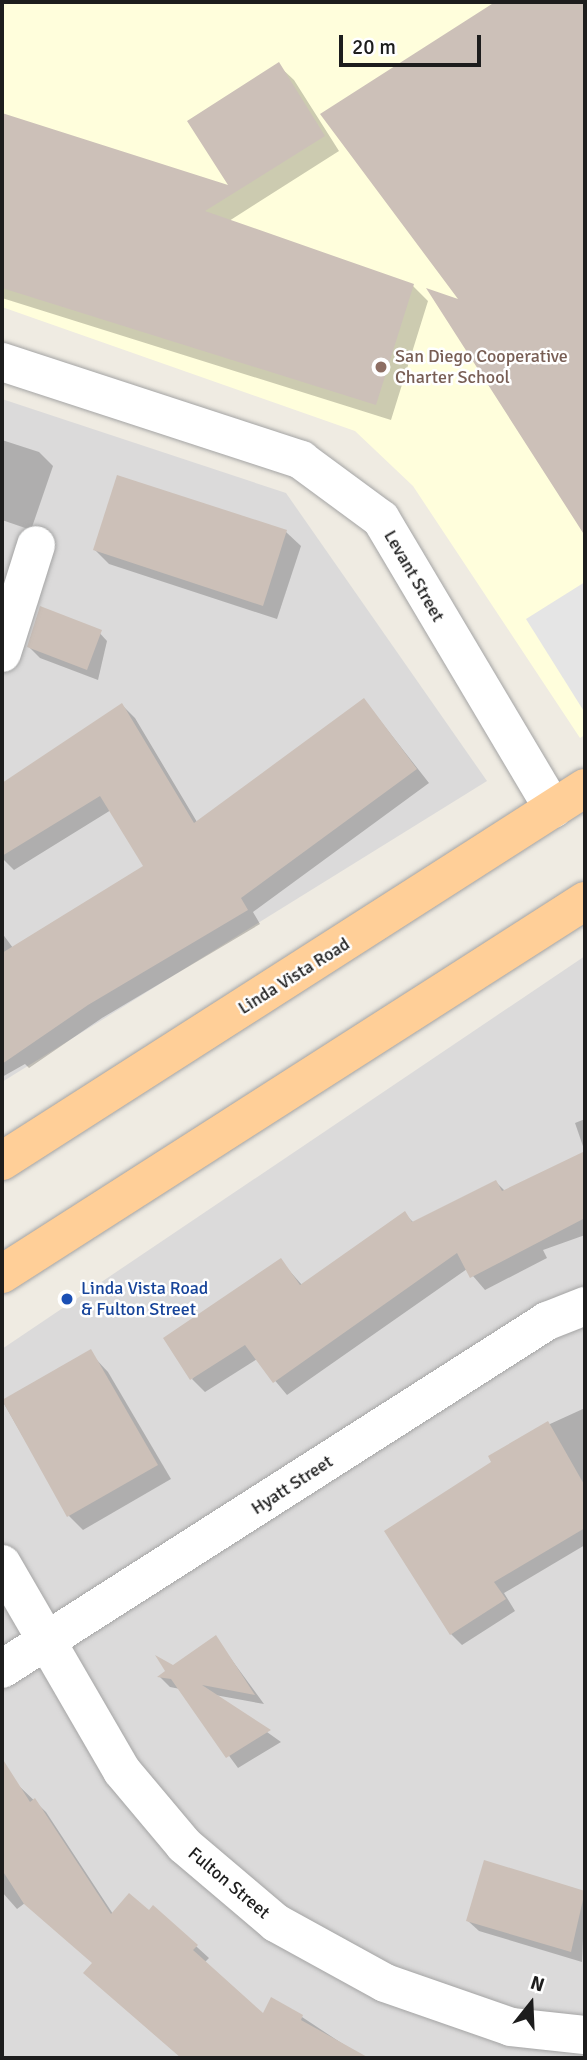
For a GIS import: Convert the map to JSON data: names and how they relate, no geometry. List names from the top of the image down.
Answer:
{
  "streets": {
    "main road": ["Linda Vista Road"],
    "street": ["Levant Street", "Hyatt Street", "Fulton Street"]
  },
  "crossings": [
    ["Levant Street", "Linda Vista Road"],
    ["Hyatt Street", "Fulton Street"]
  ],
  "places": ["San Diego Cooperative Charter School", "Linda Vista Road & Fulton Street"],
  "scale_bar": "20 m",
  "north": "top"
}
